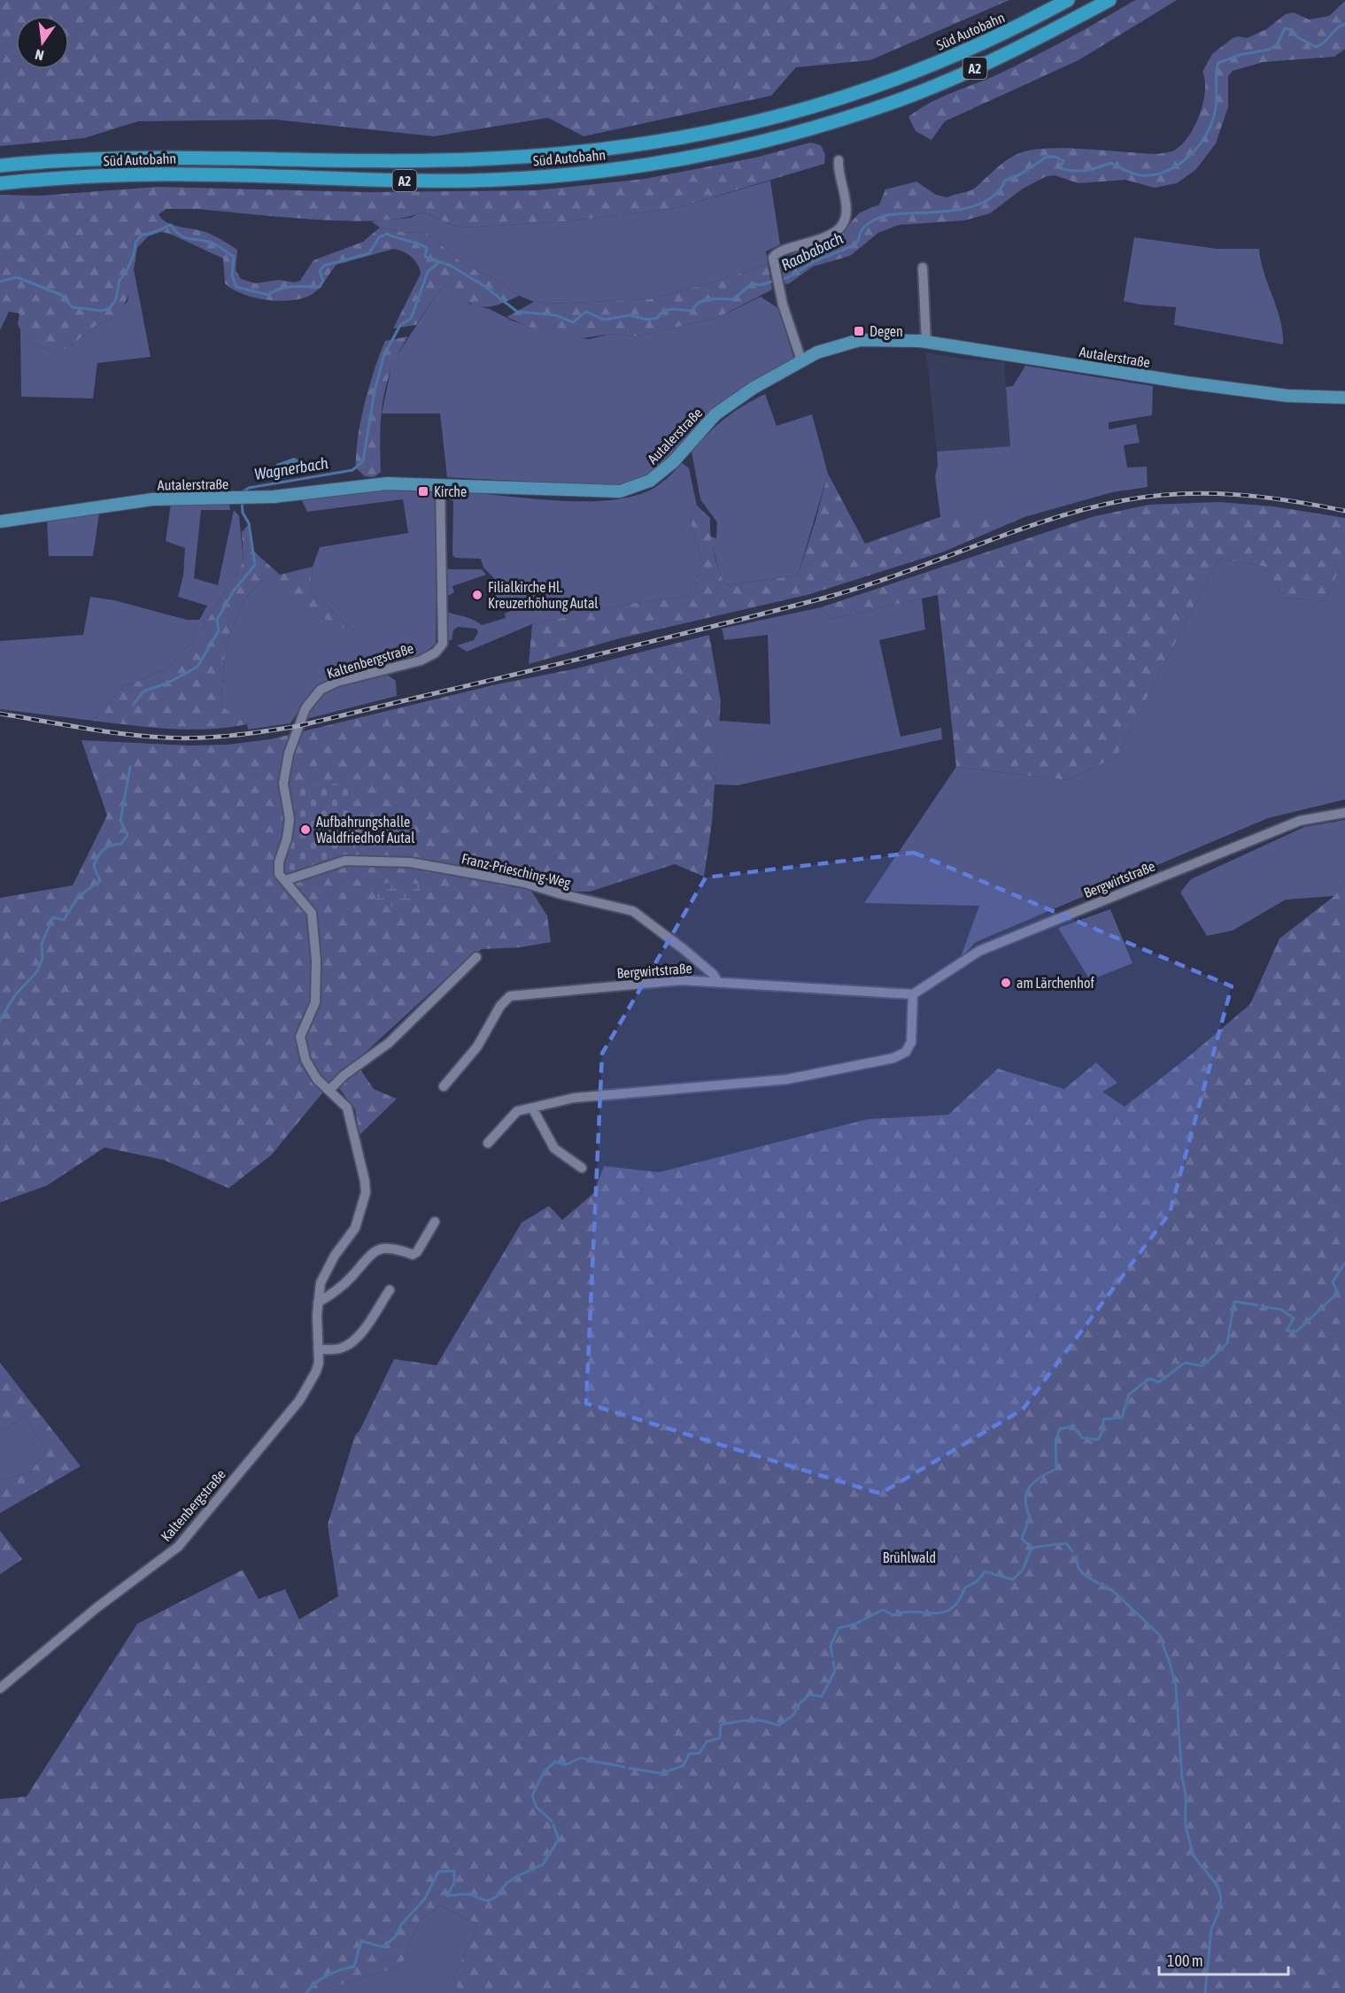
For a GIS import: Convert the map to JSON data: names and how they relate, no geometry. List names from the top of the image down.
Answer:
{
  "streets": {
    "highway": ["Süd Autobahn", "A2"],
    "main road": ["Autalerstraße"],
    "street": ["Kaltenbergstraße", "Franz-Priesching-Weg", "Bergwirtstraße"]
  },
  "crossings": [
    ["Autalerstraße", "Kaltenbergstraße"],
    ["Kaltenbergstraße", "Franz-Priesching-Weg"],
    ["Franz-Priesching-Weg", "Bergwirtstraße"]
  ],
  "water": ["Raababach", "Wagnerbach"],
  "parks": ["Brühlwald"],
  "places": {
    "transit": ["Degen", "Kirche"],
    "other": ["Filialkirche Hl. Kreuzerhöhung Autal", "Aufbahrungshalle Waldfriedhof Autal", "am Lärchenhof"]
  },
  "scale_bar": "100 m",
  "north": "bottom"
}
